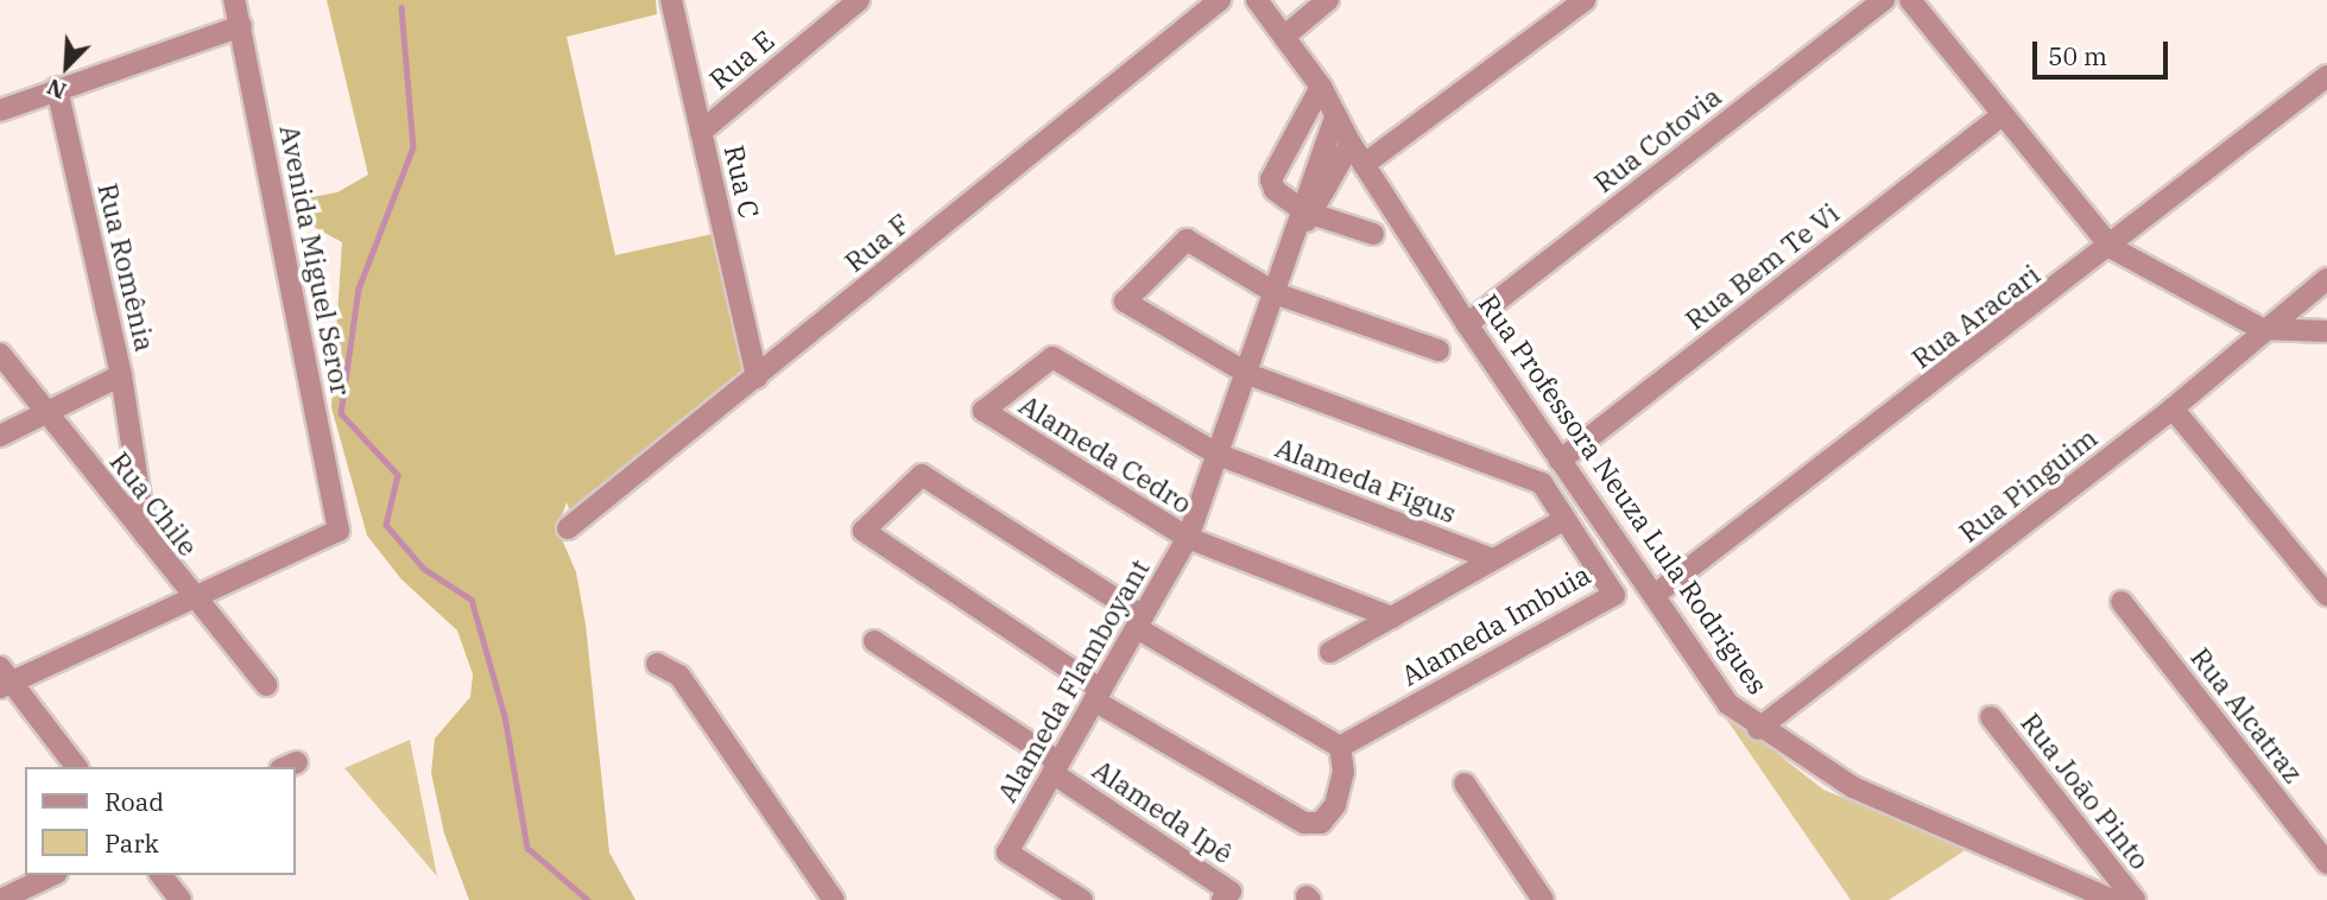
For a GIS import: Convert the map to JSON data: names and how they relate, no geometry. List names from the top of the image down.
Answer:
{
  "streets": {
    "street": [
      "Rua E",
      "Rua Cotovia",
      "Rua C",
      "Rua F",
      "Avenida Miguel Seror",
      "Rua Bem Te Vi",
      "Rua Romênia",
      "Rua Aracari",
      "Alameda Cedro",
      "Alameda Figus",
      "Rua Pinguim",
      "Rua Professora Neuza Lula Rodrigues",
      "Rua Chile",
      "Alameda Imbuia",
      "Alameda Flamboyant",
      "Rua Alcatraz",
      "Rua João Pinto",
      "Alameda Ipê"
    ]
  },
  "crossings": [
    ["Rua E", "Rua C"],
    ["Rua Cotovia", "Rua Professora Neuza Lula Rodrigues"],
    ["Rua C", "Rua F"],
    ["Avenida Miguel Seror", "Rua Chile"],
    ["Rua Bem Te Vi", "Rua Professora Neuza Lula Rodrigues"],
    ["Rua Romênia", "Rua Chile"],
    ["Rua Aracari", "Rua Professora Neuza Lula Rodrigues"],
    ["Alameda Cedro", "Alameda Figus"],
    ["Alameda Cedro", "Alameda Flamboyant"],
    ["Alameda Figus", "Alameda Flamboyant"],
    ["Rua Pinguim", "Rua Professora Neuza Lula Rodrigues"],
    ["Alameda Imbuia", "Alameda Flamboyant"],
    ["Alameda Flamboyant", "Alameda Ipê"]
  ],
  "legend": ["Road", "Park"],
  "scale_bar": "50 m",
  "north": "bottom left"
}
